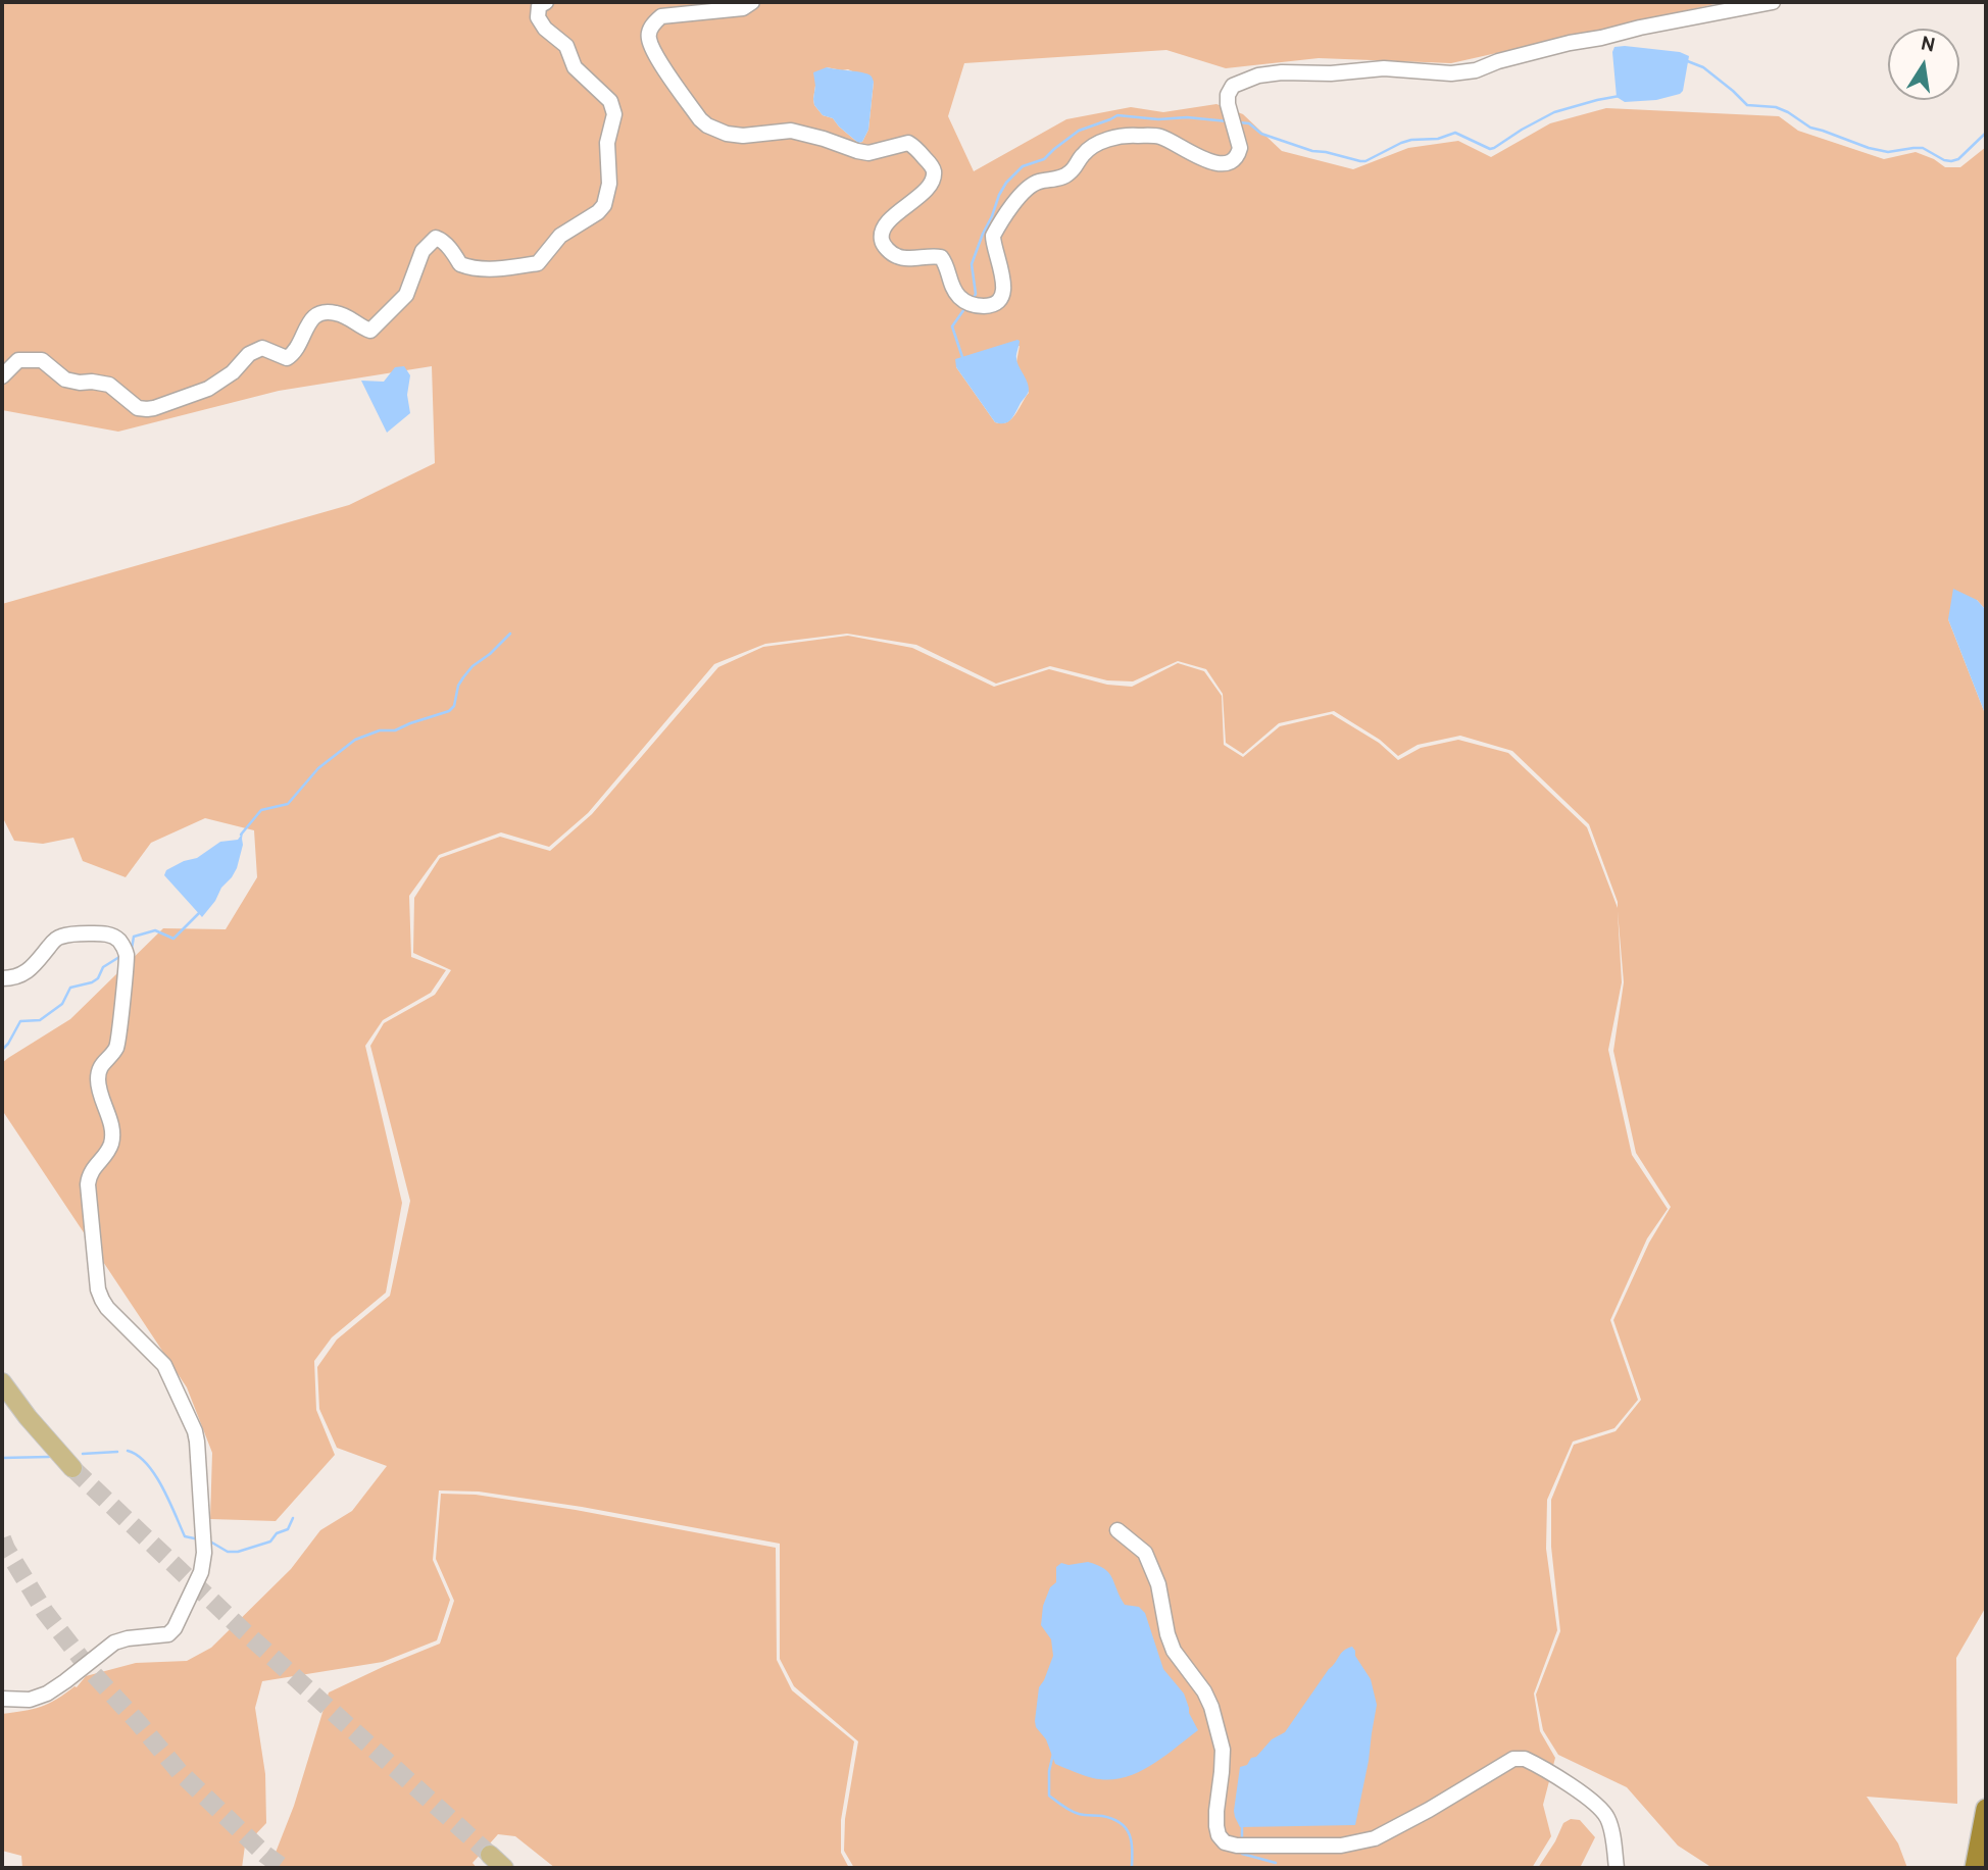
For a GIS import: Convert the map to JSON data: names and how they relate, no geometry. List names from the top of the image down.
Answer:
{
  "north": "top"
}
